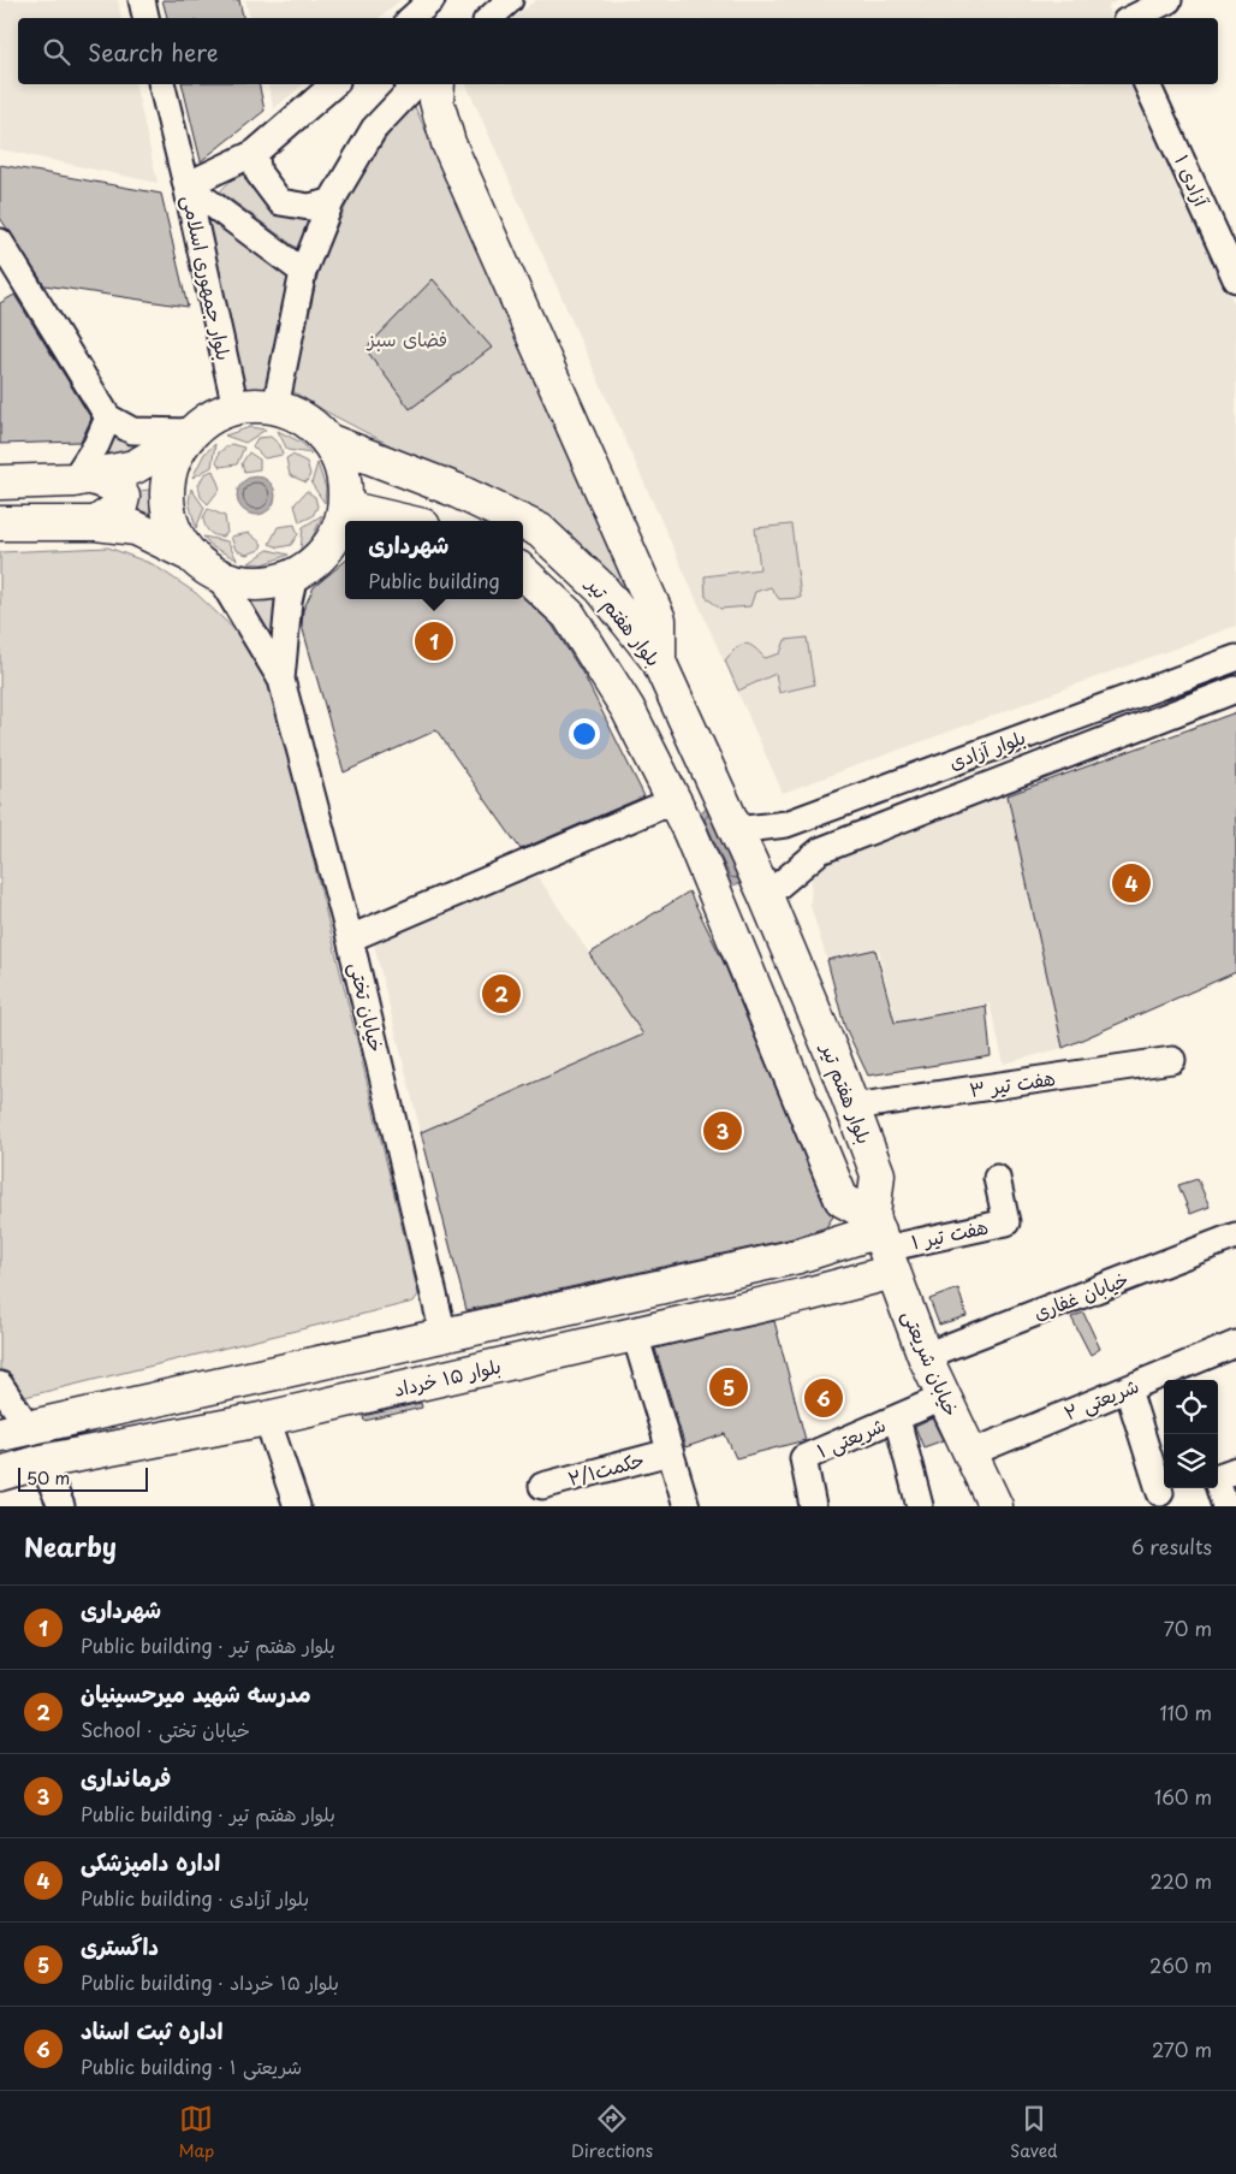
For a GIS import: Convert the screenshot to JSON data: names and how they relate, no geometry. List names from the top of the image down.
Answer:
{
  "streets": {
    "main road": ["بلوار هفتم تیر", "خیابان شریعتی", "بلوار ۱۵ خرداد"],
    "street": [
      "آزادی ۱",
      "بلوار جمهوری اسلامی",
      "بلوار آزادی",
      "خیابان تختی",
      "هفت تیر ۳",
      "هفت تیر ۱",
      "خیابان غفاری",
      "شریعتی ۲",
      "شریعتی ۱",
      "حکمت۲/۱"
    ]
  },
  "crossings": [
    ["بلوار جمهوری اسلامی", "بلوار هفتم تیر"],
    ["بلوار هفتم تیر", "بلوار آزادی"],
    ["بلوار هفتم تیر", "هفت تیر ۳"],
    ["بلوار هفتم تیر", "هفت تیر ۱"],
    ["بلوار هفتم تیر", "خیابان شریعتی"],
    ["بلوار هفتم تیر", "بلوار ۱۵ خرداد"],
    ["هفت تیر ۱", "خیابان شریعتی"],
    ["هفت تیر ۱", "بلوار ۱۵ خرداد"],
    ["خیابان غفاری", "خیابان شریعتی"],
    ["خیابان شریعتی", "بلوار ۱۵ خرداد"],
    ["خیابان شریعتی", "شریعتی ۲"],
    ["خیابان شریعتی", "شریعتی ۱"]
  ],
  "parks": ["فضای سبز"],
  "scale_bar": "50 m",
  "page": {
    "search": "Search here",
    "popup": ["شهرداری", "Public building"],
    "pins": [
      "1",
      "4",
      "2",
      "3",
      "5",
      "6"
    ],
    "scale": "50 m",
    "heading": ["Nearby", "6 results"],
    "list": [
      {
        "mark": "1",
        "name": "شهرداری",
        "note": "Public building · بلوار هفتم تیر",
        "value": "70 m"
      },
      {
        "mark": "2",
        "name": "مدرسه شهید میرحسینیان",
        "note": "School · خیابان تختی",
        "value": "110 m"
      },
      {
        "mark": "3",
        "name": "فرمانداری",
        "note": "Public building · بلوار هفتم تیر",
        "value": "160 m"
      },
      {
        "mark": "4",
        "name": "اداره دامپزشکی",
        "note": "Public building · بلوار آزادی",
        "value": "220 m"
      },
      {
        "mark": "5",
        "name": "داگستری",
        "note": "Public building · بلوار ۱۵ خرداد",
        "value": "260 m"
      },
      {
        "mark": "6",
        "name": "اداره ثبت اسناد",
        "note": "Public building · شریعتی ۱",
        "value": "270 m"
      }
    ],
    "nav": ["Map", "Directions", "Saved"]
  }
}
